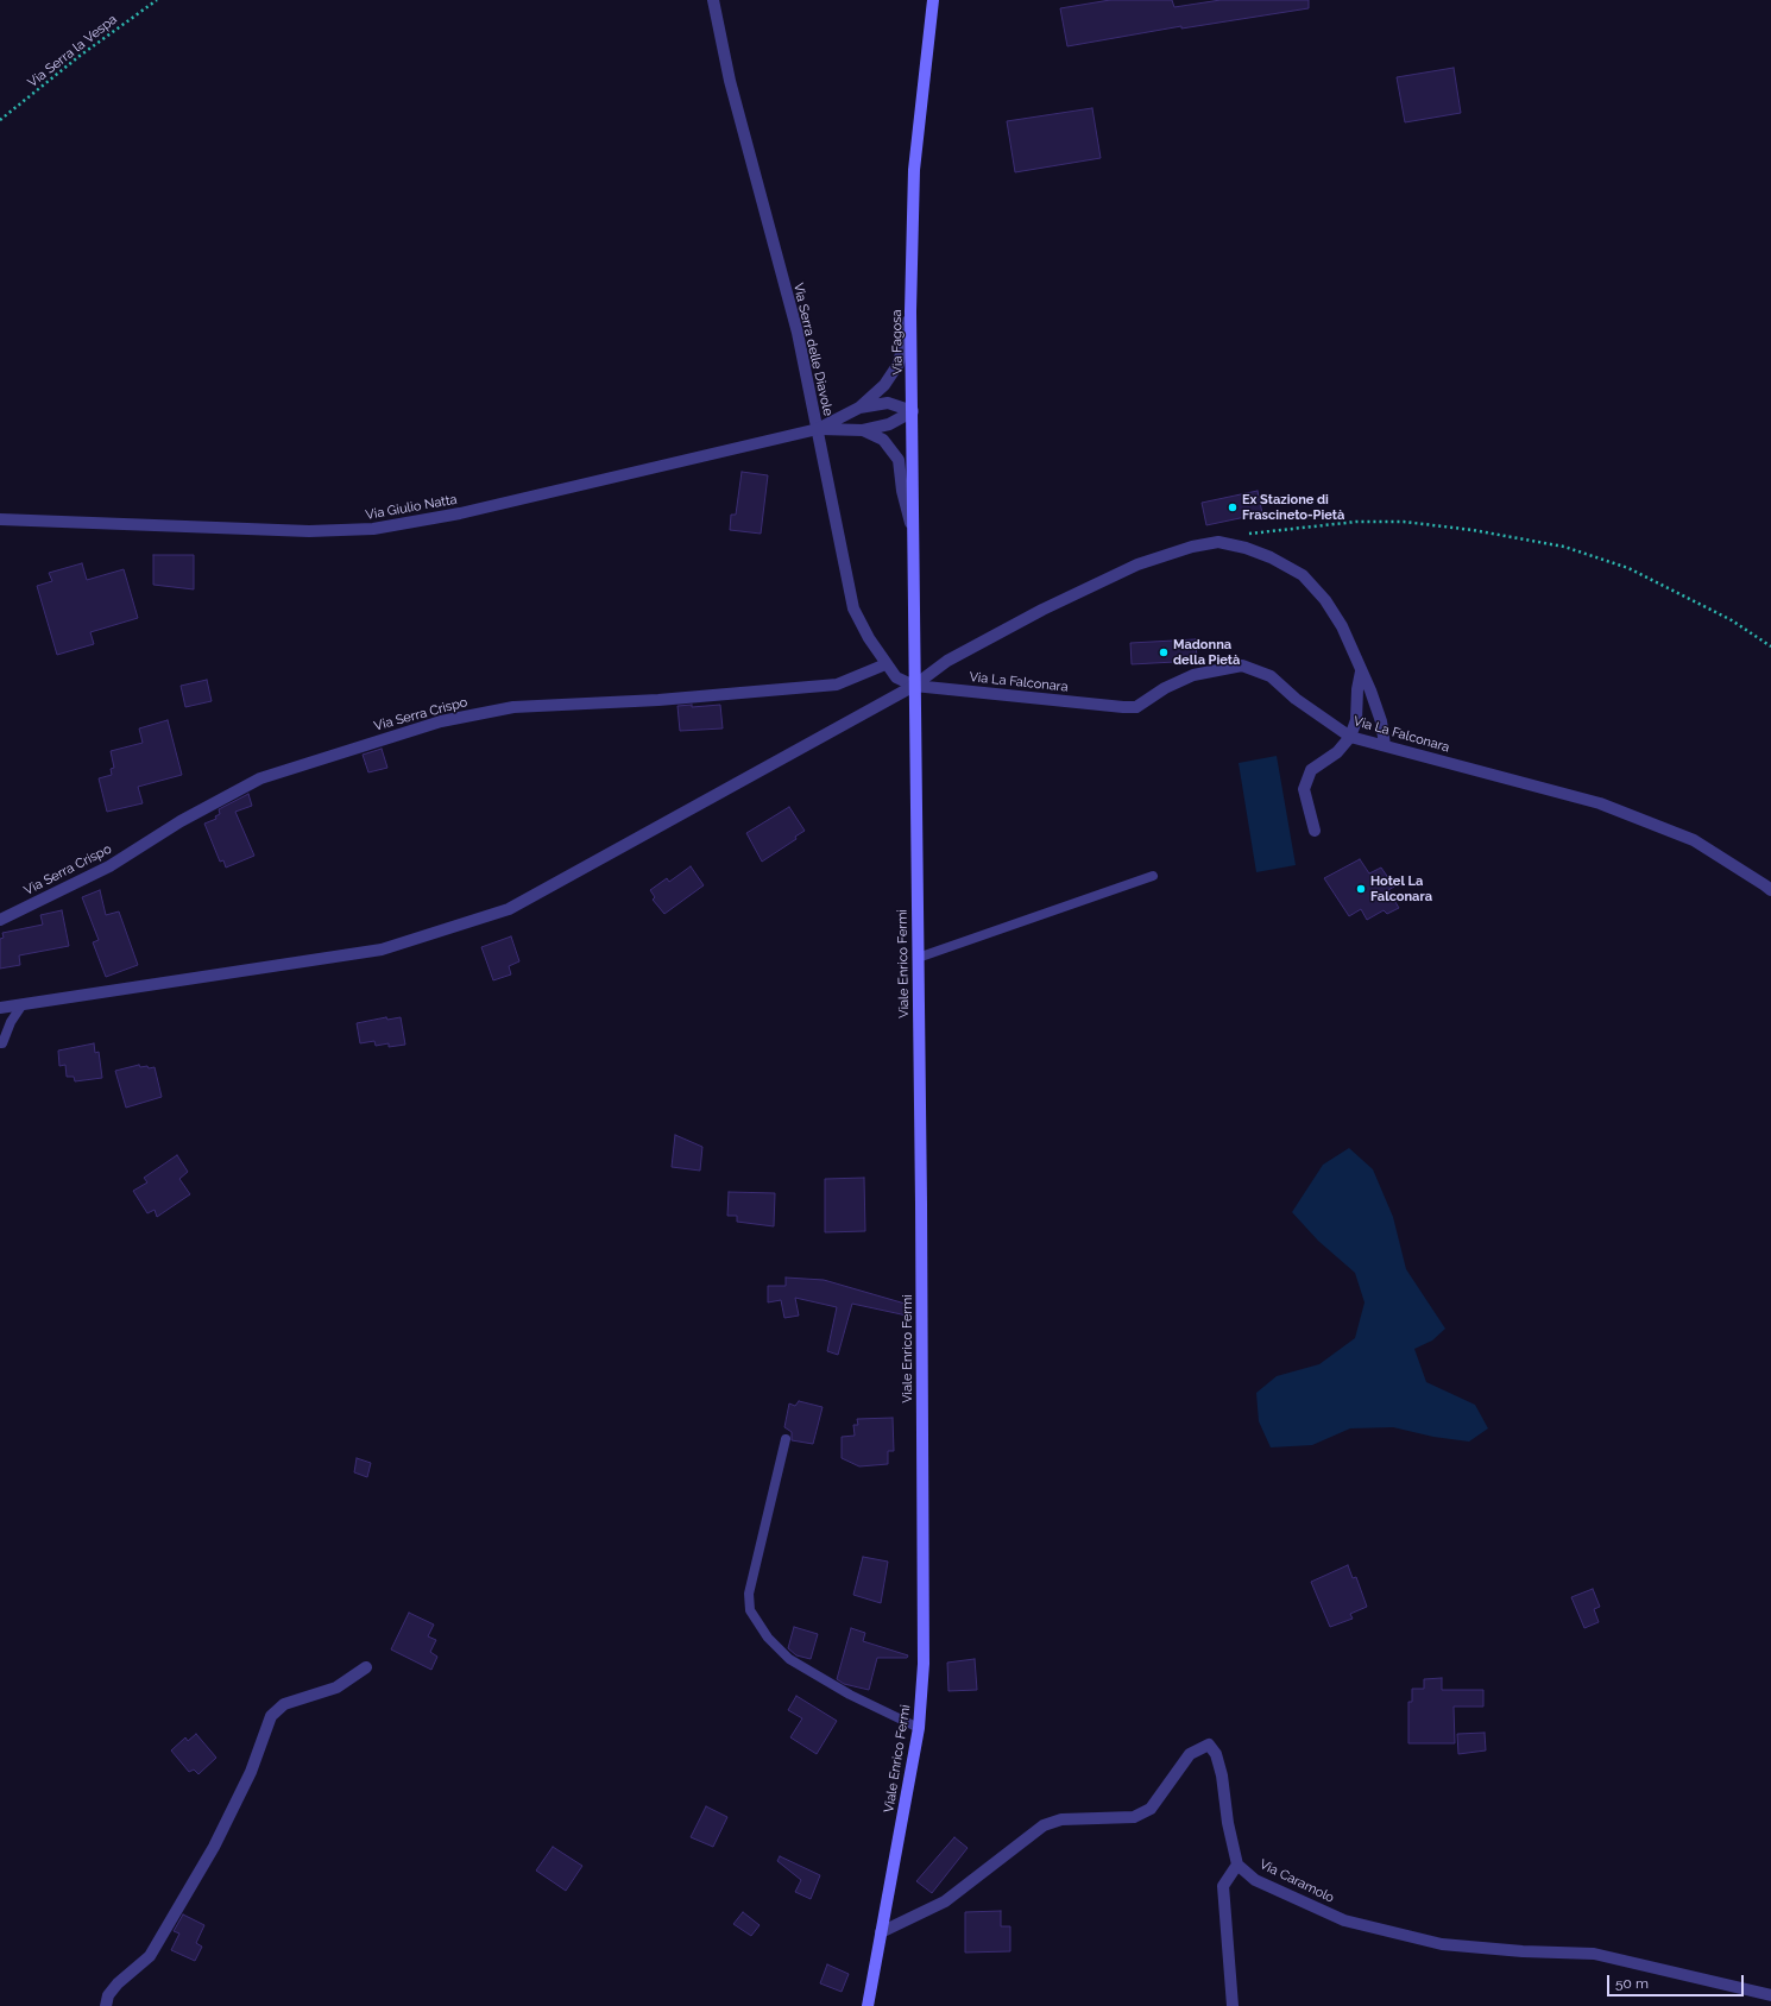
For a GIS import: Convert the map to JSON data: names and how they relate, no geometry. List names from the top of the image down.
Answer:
{
  "streets": {
    "main road": ["Via Fagosa", "Viale Enrico Fermi"],
    "street": [
      "Via Serra delle Diavole",
      "Via Giulio Natta",
      "Via La Falconara",
      "Via Serra Crispo",
      "Via Caramolo"
    ],
    "path": ["Via Serra la Vespa"]
  },
  "crossings": [
    ["Via Fagosa", "Via Serra delle Diavole"],
    ["Via Fagosa", "Via La Falconara"],
    ["Via Fagosa", "Viale Enrico Fermi"],
    ["Via Serra delle Diavole", "Via Giulio Natta"],
    ["Via Serra delle Diavole", "Via La Falconara"],
    ["Via Serra delle Diavole", "Via Serra Crispo"],
    ["Via Serra delle Diavole", "Viale Enrico Fermi"],
    ["Via La Falconara", "Viale Enrico Fermi"]
  ],
  "places": ["Ex Stazione di Frascineto-Pietà", "Madonna della Pietà", "Hotel La Falconara"],
  "scale_bar": "50 m"
}
